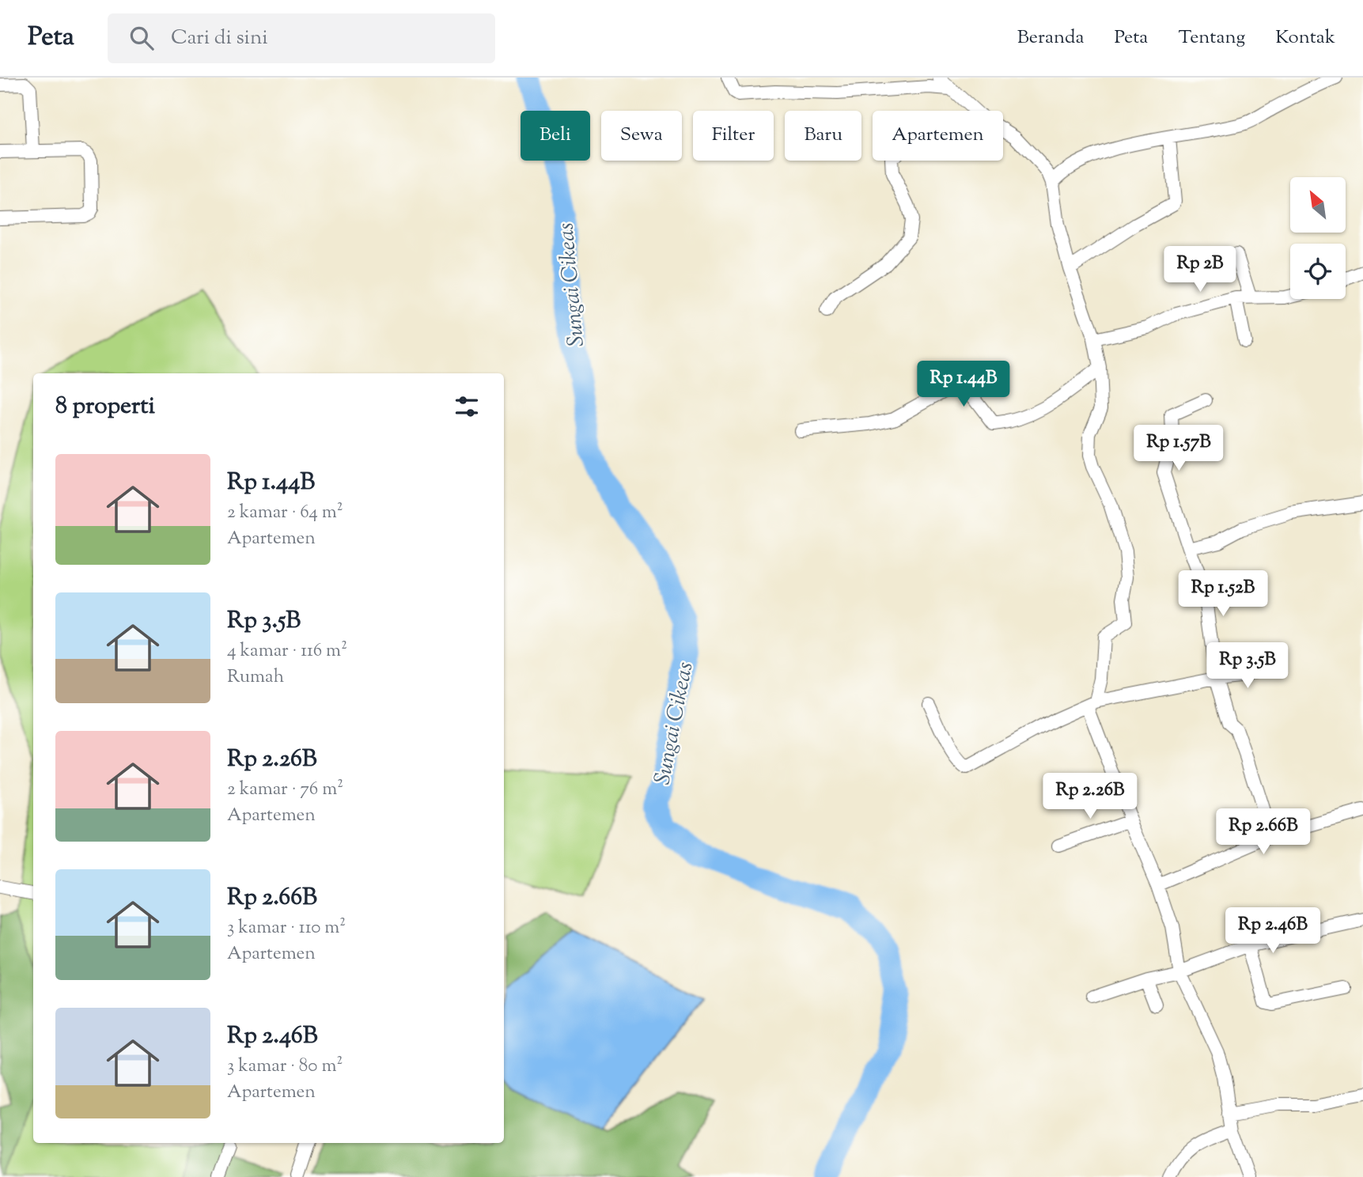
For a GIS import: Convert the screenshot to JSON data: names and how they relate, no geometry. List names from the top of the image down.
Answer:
{
  "water": ["Sungai Cikeas"],
  "north": "top left",
  "page": {
    "header": "Peta",
    "search": "Cari di sini",
    "nav": [
      "Beranda",
      "Peta",
      "Tentang",
      "Kontak"
    ],
    "chip": [
      "Beli",
      "Sewa",
      "Filter",
      "Baru",
      "Apartemen"
    ],
    "price": [
      "Rp 2B",
      "Rp 1.44B",
      "Rp 1.57B",
      "Rp 1.52B",
      "Rp 3.5B",
      "Rp 2.26B",
      "Rp 2.66B",
      "Rp 2.46B"
    ],
    "heading": "8 properti",
    "list": [
      {
        "name": "Rp 1.44B",
        "note": "2 kamar · 64 m² · Apartemen"
      },
      {
        "name": "Rp 3.5B",
        "note": "4 kamar · 116 m² · Rumah"
      },
      {
        "name": "Rp 2.26B",
        "note": "2 kamar · 76 m² · Apartemen"
      },
      {
        "name": "Rp 2.66B",
        "note": "3 kamar · 110 m² · Apartemen"
      },
      {
        "name": "Rp 2.46B",
        "note": "3 kamar · 80 m² · Apartemen"
      }
    ]
  }
}
